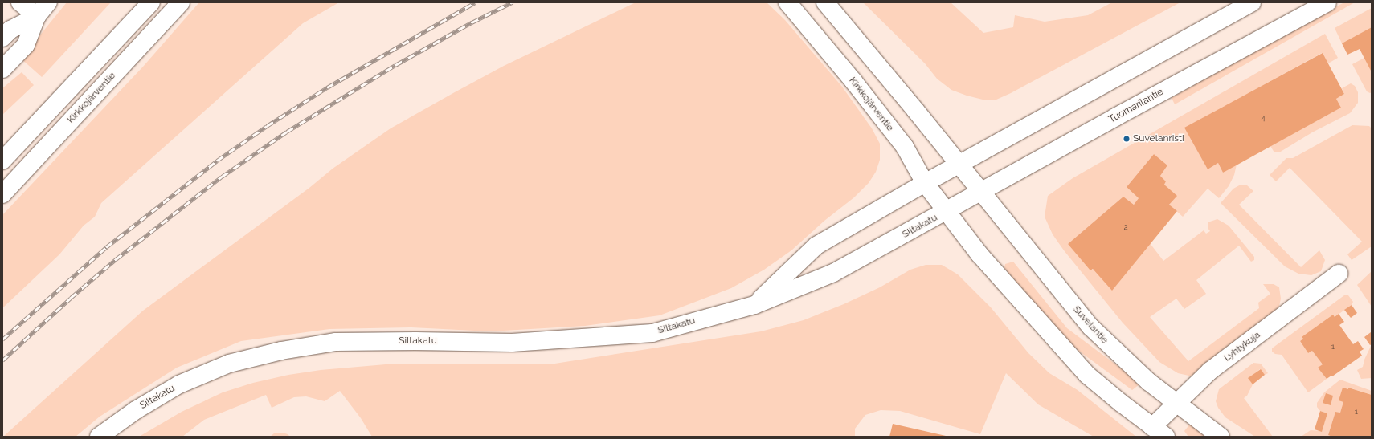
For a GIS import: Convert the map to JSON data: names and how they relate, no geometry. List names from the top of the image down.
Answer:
{
  "streets": {
    "street": [
      "Kirkkojärventie",
      "Tuomarilantie",
      "Siltakatu",
      "Suvelantie",
      "Lyhtykuja"
    ]
  },
  "crossings": [
    ["Kirkkojärventie", "Tuomarilantie"],
    ["Kirkkojärventie", "Siltakatu"],
    ["Tuomarilantie", "Siltakatu"],
    ["Tuomarilantie", "Suvelantie"],
    ["Suvelantie", "Lyhtykuja"]
  ],
  "places": ["Suvelanristi"],
  "house_numbers": [
    "4",
    "2",
    "1",
    "1"
  ]
}
